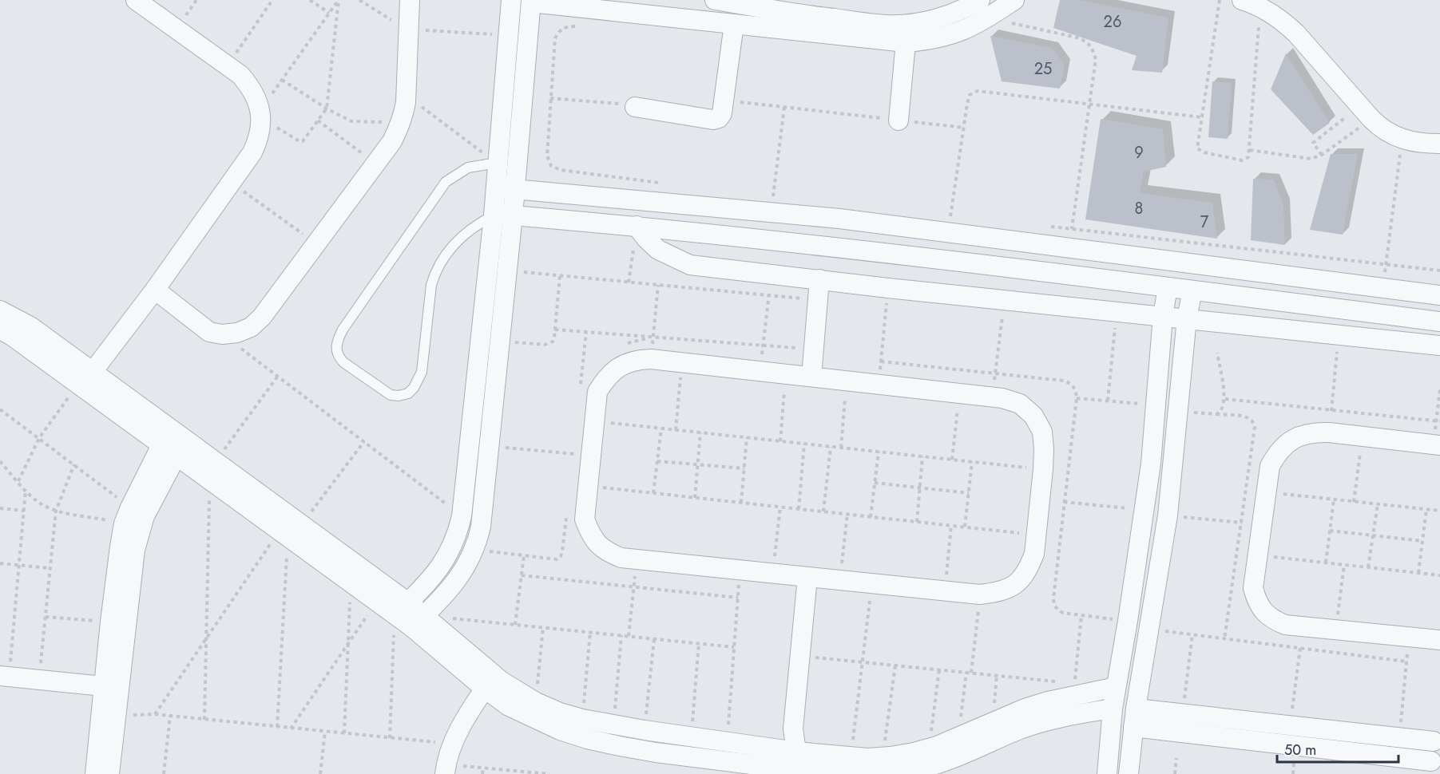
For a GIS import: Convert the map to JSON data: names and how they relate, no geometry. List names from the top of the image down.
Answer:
{
  "house_numbers": [
    "26",
    "25",
    "9",
    "8",
    "7"
  ],
  "scale_bar": "50 m"
}
